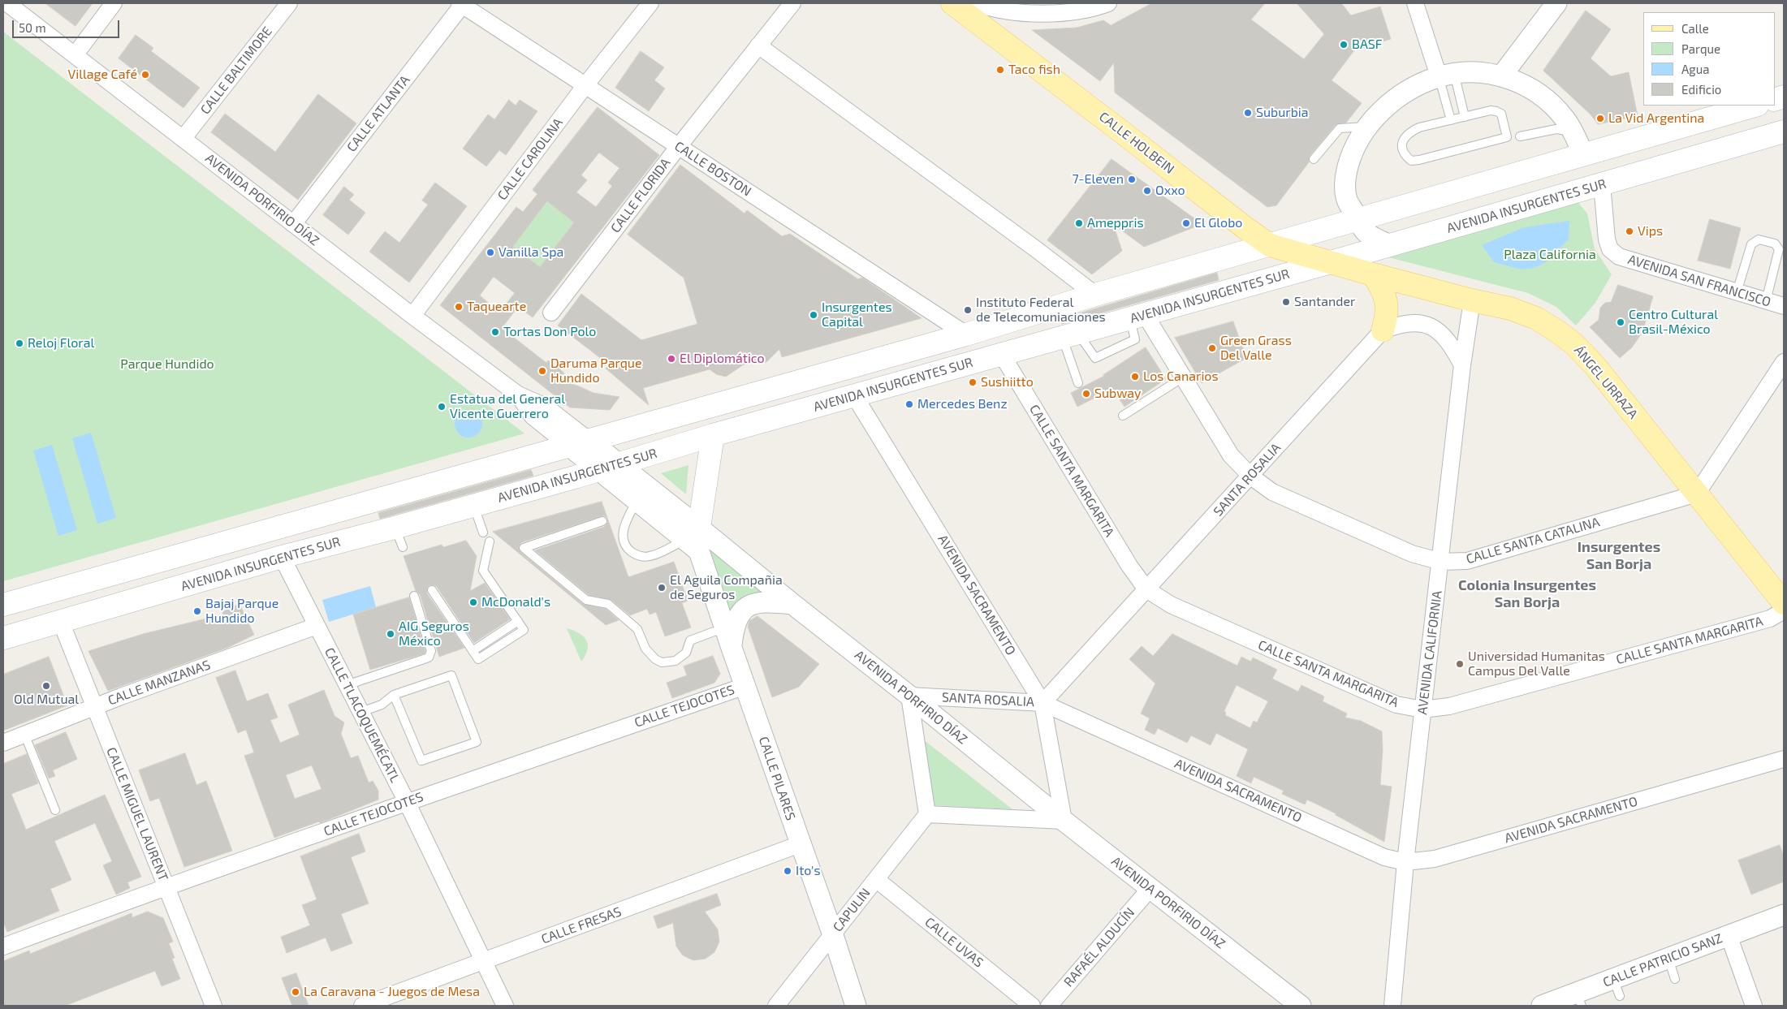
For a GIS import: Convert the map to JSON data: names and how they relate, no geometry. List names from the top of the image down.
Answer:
{
  "streets": {
    "main road": ["CALLE HOLBEIN", "AVENIDA INSURGENTES SUR", "ÁNGEL URRAZA"],
    "street": [
      "CALLE BALTIMORE",
      "CALLE ATLANTA",
      "CALLE CAROLINA",
      "CALLE BOSTON",
      "CALLE FLORIDA",
      "AVENIDA PORFIRIO DÍAZ",
      "AVENIDA SAN FRANCISCO",
      "CALLE SANTA MARGARITA",
      "SANTA ROSALIA",
      "CALLE SANTA CATALINA",
      "AVENIDA SACRAMENTO",
      "AVENIDA CALIFORNIA",
      "CALLE MANZANAS",
      "CALLE TEJOCOTES",
      "CALLE TLACOQUEMÉCATL",
      "CALLE PILARES",
      "CALLE MIGUEL LAURENT",
      "CAPULIN",
      "CALLE FRESAS",
      "CALLE UVAS",
      "RAFAÉL ALDUCÍN",
      "CALLE PATRICIO SANZ"
    ]
  },
  "crossings": [
    ["CALLE BALTIMORE", "AVENIDA PORFIRIO DÍAZ"],
    ["CALLE ATLANTA", "CALLE BOSTON"],
    ["CALLE ATLANTA", "AVENIDA PORFIRIO DÍAZ"],
    ["CALLE HOLBEIN", "AVENIDA INSURGENTES SUR"],
    ["CALLE HOLBEIN", "ÁNGEL URRAZA"],
    ["CALLE CAROLINA", "CALLE BOSTON"],
    ["CALLE CAROLINA", "AVENIDA PORFIRIO DÍAZ"],
    ["CALLE BOSTON", "CALLE FLORIDA"],
    ["AVENIDA PORFIRIO DÍAZ", "AVENIDA INSURGENTES SUR"],
    ["AVENIDA PORFIRIO DÍAZ", "SANTA ROSALIA"],
    ["AVENIDA PORFIRIO DÍAZ", "CALLE PILARES"],
    ["AVENIDA PORFIRIO DÍAZ", "RAFAÉL ALDUCÍN"],
    ["AVENIDA INSURGENTES SUR", "AVENIDA SAN FRANCISCO"],
    ["AVENIDA INSURGENTES SUR", "ÁNGEL URRAZA"],
    ["AVENIDA INSURGENTES SUR", "CALLE SANTA MARGARITA"],
    ["AVENIDA INSURGENTES SUR", "CALLE SANTA CATALINA"],
    ["AVENIDA INSURGENTES SUR", "AVENIDA SACRAMENTO"],
    ["AVENIDA INSURGENTES SUR", "CALLE TLACOQUEMÉCATL"],
    ["AVENIDA INSURGENTES SUR", "CALLE MIGUEL LAURENT"],
    ["ÁNGEL URRAZA", "CALLE SANTA CATALINA"],
    ["ÁNGEL URRAZA", "AVENIDA CALIFORNIA"],
    ["CALLE SANTA MARGARITA", "SANTA ROSALIA"],
    ["CALLE SANTA MARGARITA", "AVENIDA CALIFORNIA"],
    ["SANTA ROSALIA", "CALLE SANTA CATALINA"],
    ["SANTA ROSALIA", "AVENIDA SACRAMENTO"],
    ["SANTA ROSALIA", "AVENIDA CALIFORNIA"],
    ["CALLE SANTA CATALINA", "AVENIDA CALIFORNIA"],
    ["AVENIDA SACRAMENTO", "AVENIDA CALIFORNIA"],
    ["CALLE MANZANAS", "CALLE TLACOQUEMÉCATL"],
    ["CALLE MANZANAS", "CALLE MIGUEL LAURENT"],
    ["CALLE TEJOCOTES", "CALLE TLACOQUEMÉCATL"],
    ["CALLE TEJOCOTES", "CALLE PILARES"],
    ["CALLE TEJOCOTES", "CALLE MIGUEL LAURENT"],
    ["CALLE TLACOQUEMÉCATL", "CALLE FRESAS"],
    ["CALLE PILARES", "CAPULIN"],
    ["CALLE PILARES", "CALLE FRESAS"],
    ["CAPULIN", "CALLE UVAS"]
  ],
  "districts": ["Insurgentes San Borja", "Colonia Insurgentes San Borja"],
  "parks": ["Plaza California", "Parque Hundido"],
  "places": [
    "BASF",
    "Taco fish",
    "Village Café",
    "Suburbia",
    "La Vid Argentina",
    "7-Eleven",
    "Oxxo",
    "Ameppris",
    "El Globo",
    "Vips",
    "Vanilla Spa",
    "Santander",
    "Taquearte",
    "Instituto Federal de Telecomuniaciones",
    "Insurgentes Capital",
    "Centro Cultural Brasil-México",
    "Tortas Don Polo",
    "Reloj Floral",
    "Green Grass Del Valle",
    "El Diplomático",
    "Daruma Parque Hundido",
    "Los Canarios",
    "Sushiitto",
    "Subway",
    "Mercedes Benz",
    "Estatua del General Vicente Guerrero",
    "El Aguila Compañia de Seguros",
    "McDonald's",
    "Bajaj Parque Hundido",
    "AIG Seguros México",
    "Universidad Humanitas Campus Del Valle",
    "Old Mutual",
    "Ito's",
    "La Caravana - Juegos de Mesa"
  ],
  "legend": [
    "Calle",
    "Parque",
    "Agua",
    "Edificio"
  ],
  "scale_bar": "50 m"
}
